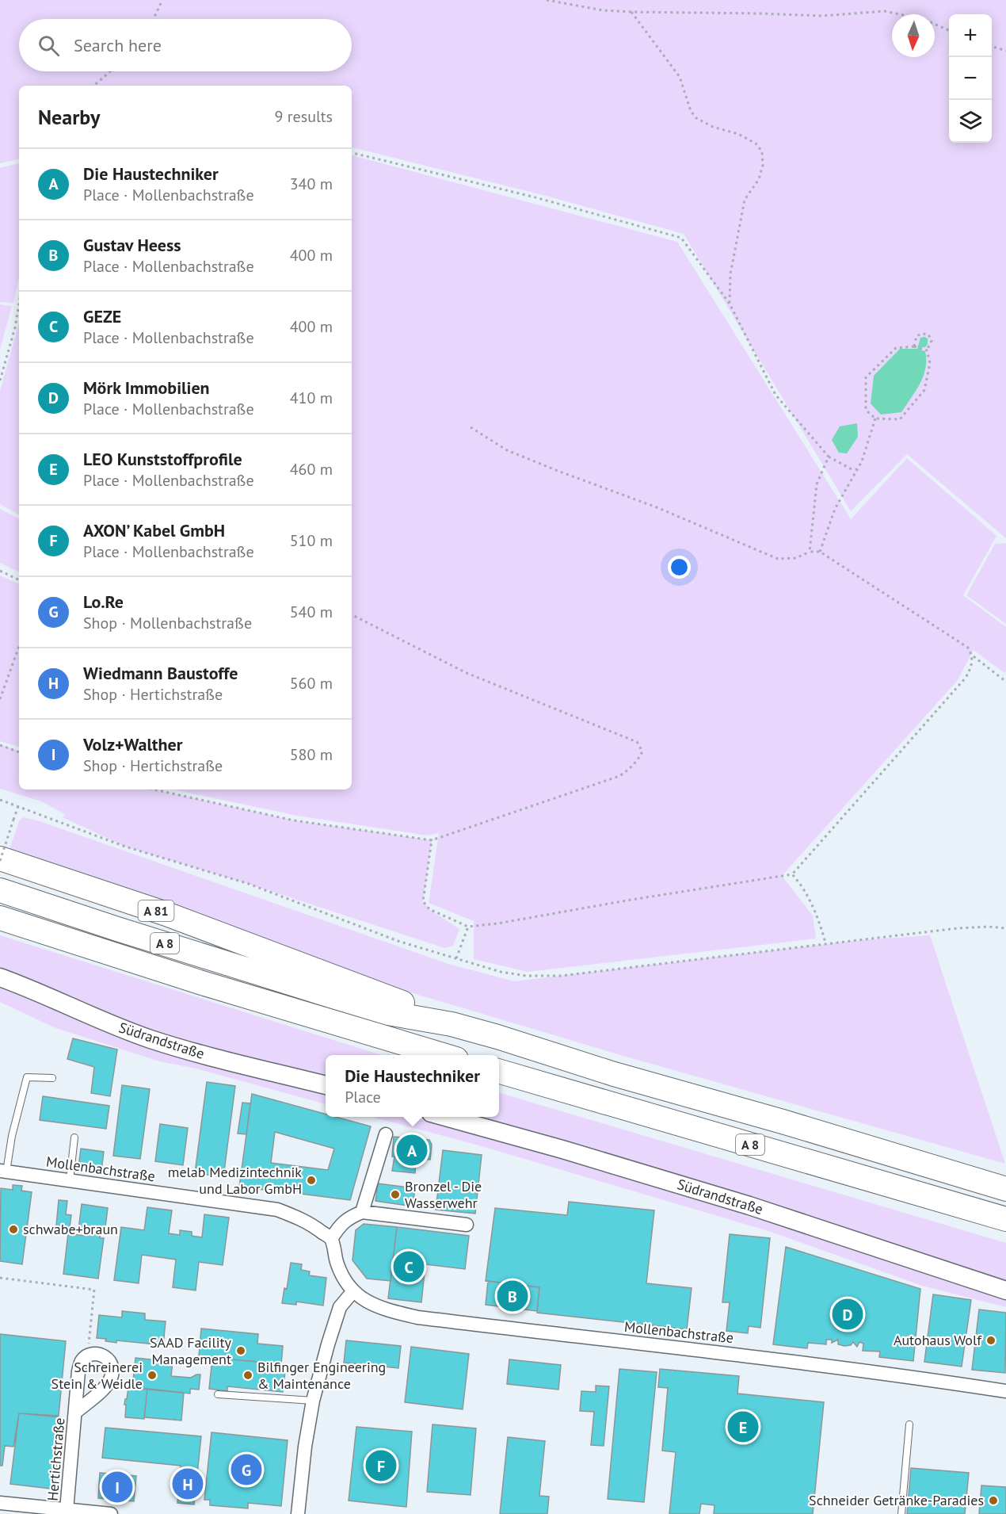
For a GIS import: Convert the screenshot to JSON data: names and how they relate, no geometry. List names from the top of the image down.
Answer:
{
  "streets": {
    "highway": ["A 81", "A 8"],
    "main road": ["Südrandstraße"],
    "street": ["Mollenbachstraße", "Hertichstraße"]
  },
  "crossings": [
    ["A 81", "A 8"]
  ],
  "places": [
    "melab Medizintechnik und Labor GmbH",
    "Bronzel - Die Wasserwehr",
    "schwabe+braun",
    "Autohaus Wolf",
    "SAAD Facility Management",
    "Schreinerei Stein & Weidle",
    "Bilfinger Engineering & Maintenance",
    "Schneider Getränke-Paradies"
  ],
  "north": "bottom",
  "page": {
    "map_buttons": ["+", "−"],
    "search": "Search here",
    "heading": ["Nearby", "9 results"],
    "list": [
      {
        "mark": "A",
        "name": "Die Haustechniker",
        "note": "Place · Mollenbachstraße",
        "value": "340 m"
      },
      {
        "mark": "B",
        "name": "Gustav Heess",
        "note": "Place · Mollenbachstraße",
        "value": "400 m"
      },
      {
        "mark": "C",
        "name": "GEZE",
        "note": "Place · Mollenbachstraße",
        "value": "400 m"
      },
      {
        "mark": "D",
        "name": "Mörk Immobilien",
        "note": "Place · Mollenbachstraße",
        "value": "410 m"
      },
      {
        "mark": "E",
        "name": "LEO Kunststoffprofile",
        "note": "Place · Mollenbachstraße",
        "value": "460 m"
      },
      {
        "mark": "F",
        "name": "AXON’ Kabel GmbH",
        "note": "Place · Mollenbachstraße",
        "value": "510 m"
      },
      {
        "mark": "G",
        "name": "Lo.Re",
        "note": "Shop · Mollenbachstraße",
        "value": "540 m"
      },
      {
        "mark": "H",
        "name": "Wiedmann Baustoffe",
        "note": "Shop · Hertichstraße",
        "value": "560 m"
      },
      {
        "mark": "I",
        "name": "Volz+Walther",
        "note": "Shop · Hertichstraße",
        "value": "580 m"
      }
    ],
    "popup": ["Die Haustechniker", "Place"],
    "pins": [
      "A",
      "C",
      "B",
      "D",
      "E",
      "F",
      "G",
      "H",
      "I"
    ]
  }
}
